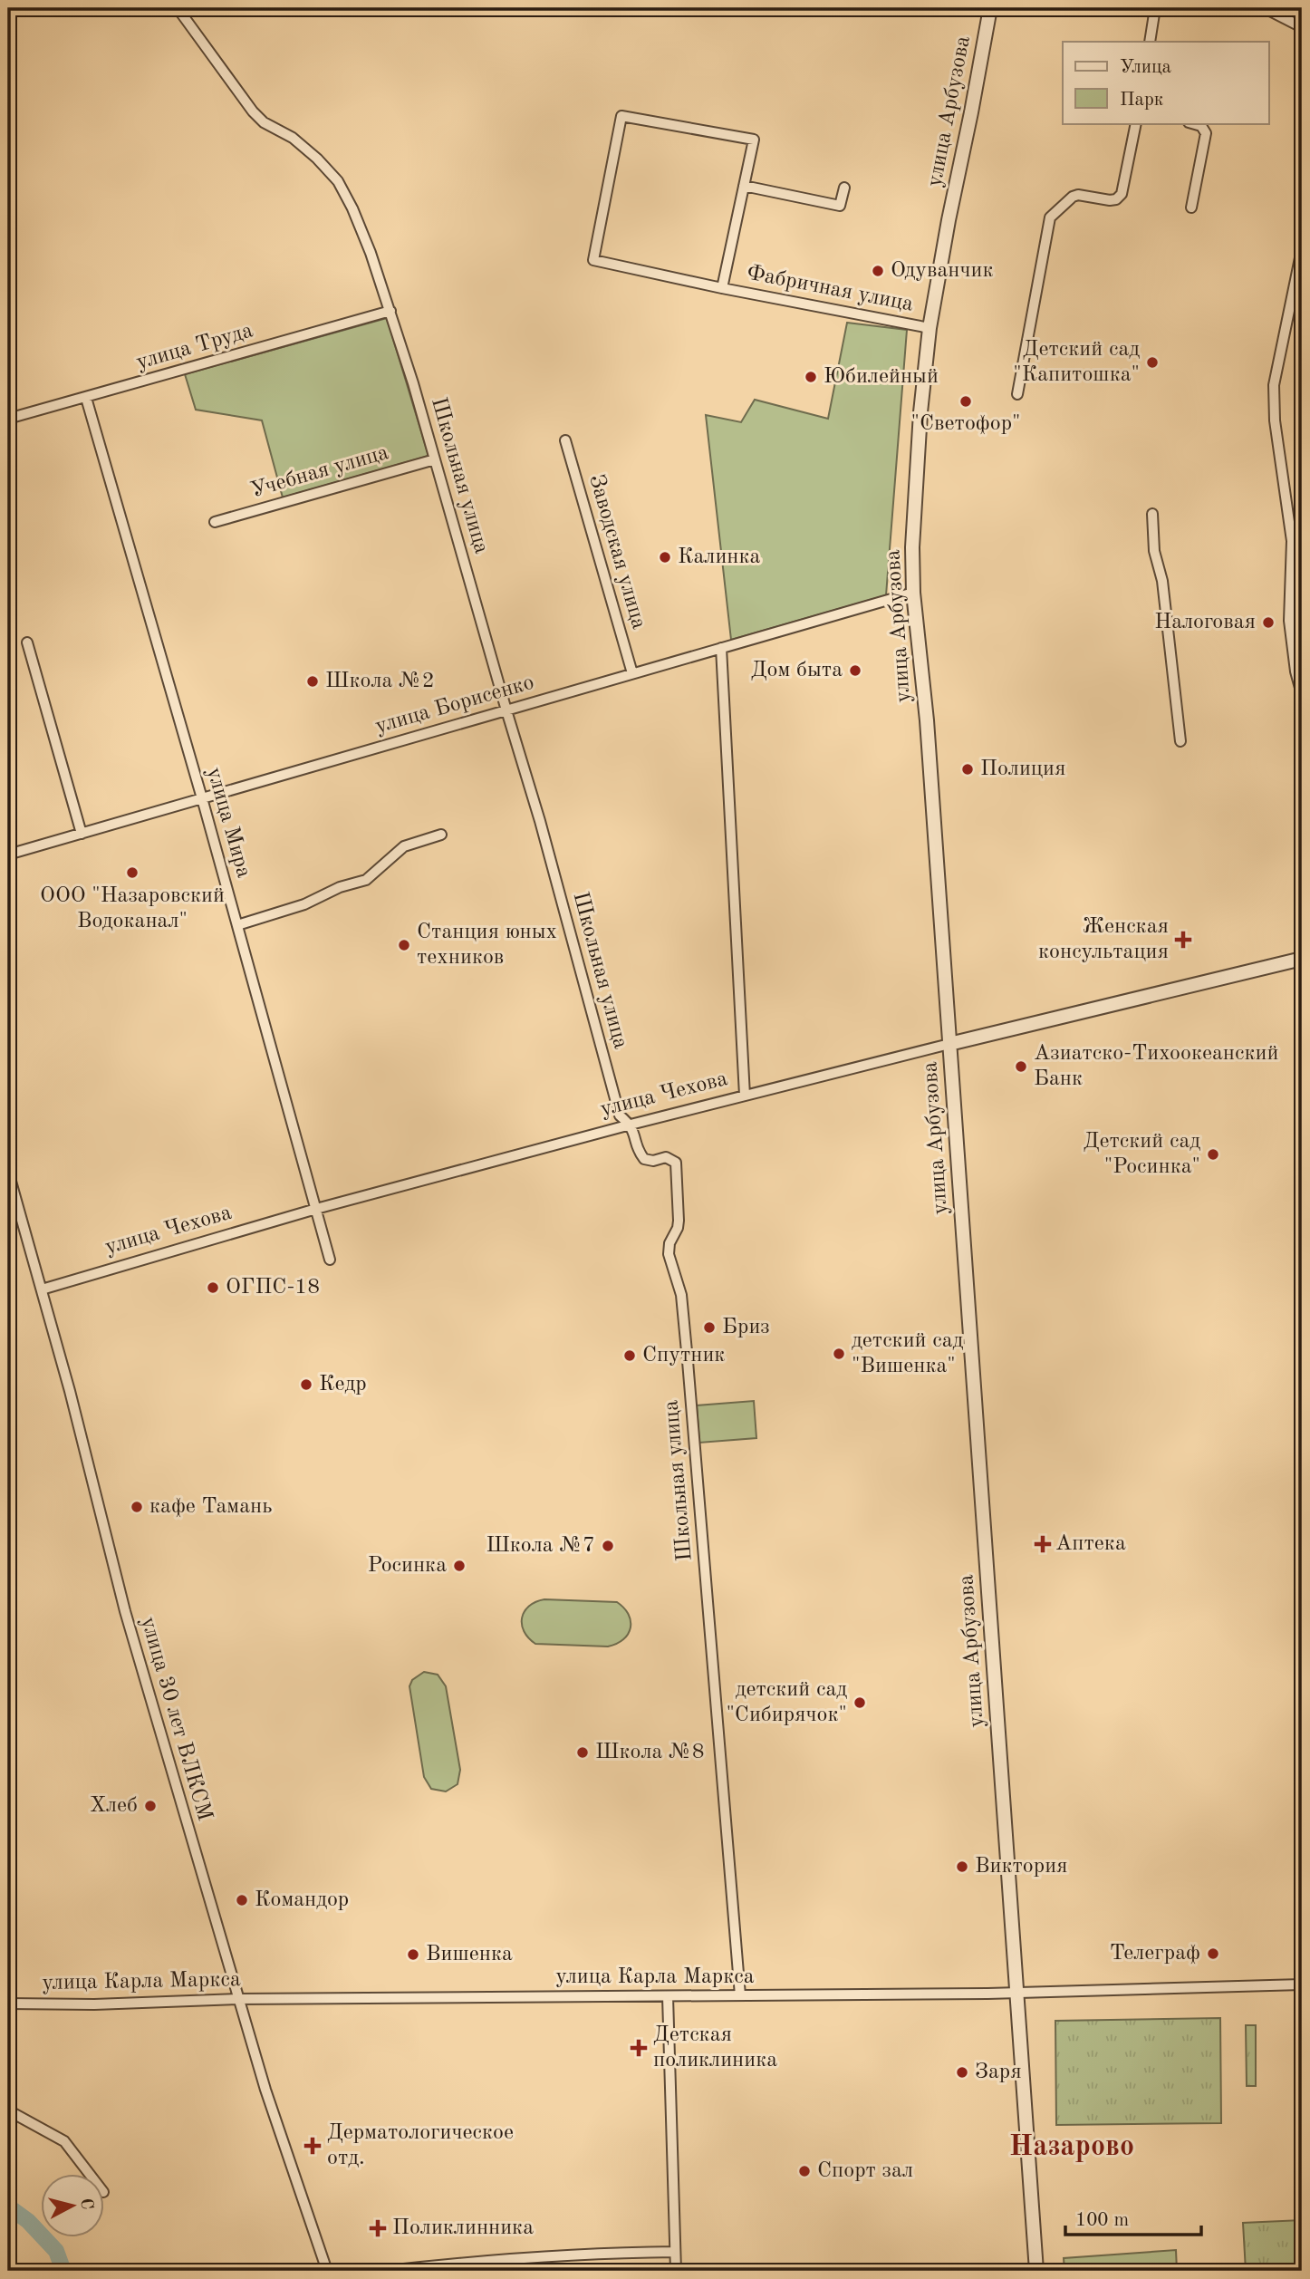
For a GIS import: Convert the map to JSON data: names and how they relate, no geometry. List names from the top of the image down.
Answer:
{
  "streets": {
    "street": [
      "улица Арбузова",
      "Фабричная улица",
      "улица Труда",
      "Учебная улица",
      "Школьная улица",
      "Заводская улица",
      "улица Борисенко",
      "улица Мира",
      "улица Чехова",
      "улица 30 лет ВЛКСМ",
      "улица Карла Маркса"
    ]
  },
  "crossings": [
    ["улица Арбузова", "Фабричная улица"],
    ["улица Арбузова", "улица Борисенко"],
    ["улица Арбузова", "улица Чехова"],
    ["улица Арбузова", "улица Карла Маркса"],
    ["улица Труда", "Школьная улица"],
    ["улица Труда", "улица Мира"],
    ["Учебная улица", "Школьная улица"],
    ["Школьная улица", "улица Борисенко"],
    ["Школьная улица", "улица Чехова"],
    ["Школьная улица", "улица Карла Маркса"],
    ["Заводская улица", "улица Борисенко"],
    ["улица Борисенко", "улица Мира"],
    ["улица Мира", "улица Чехова"],
    ["улица Чехова", "улица 30 лет ВЛКСМ"],
    ["улица 30 лет ВЛКСМ", "улица Карла Маркса"]
  ],
  "districts": ["Назарово"],
  "places": {
    "other": [
      "Одуванчик",
      "Детский сад \"Капитошка\"",
      "Юбилейный",
      "\"Светофор\"",
      "Калинка",
      "Налоговая",
      "Дом быта",
      "Школа №2",
      "Полиция",
      "ООО \"Назаровский Водоканал\"",
      "Станция юных техников",
      "Азиатско-Тихоокеанский Банк",
      "Детский сад \"Росинка\"",
      "ОГПС-18",
      "Бриз",
      "детский сад \"Вишенка\"",
      "Спутник",
      "Кедр",
      "кафе Тамань",
      "Школа №7",
      "Росинка",
      "детский сад \"Сибирячок\"",
      "Школа №8",
      "Хлеб",
      "Виктория",
      "Командор",
      "Телеграф",
      "Вишенка",
      "Заря",
      "Спорт зал"
    ],
    "health": [
      "Женская консультация",
      "Аптека",
      "Детская поликлиника",
      "Дерматологическое отд.",
      "Поликлинника"
    ]
  },
  "legend": ["Улица", "Парк"],
  "scale_bar": "100 m",
  "north": "right"
}
